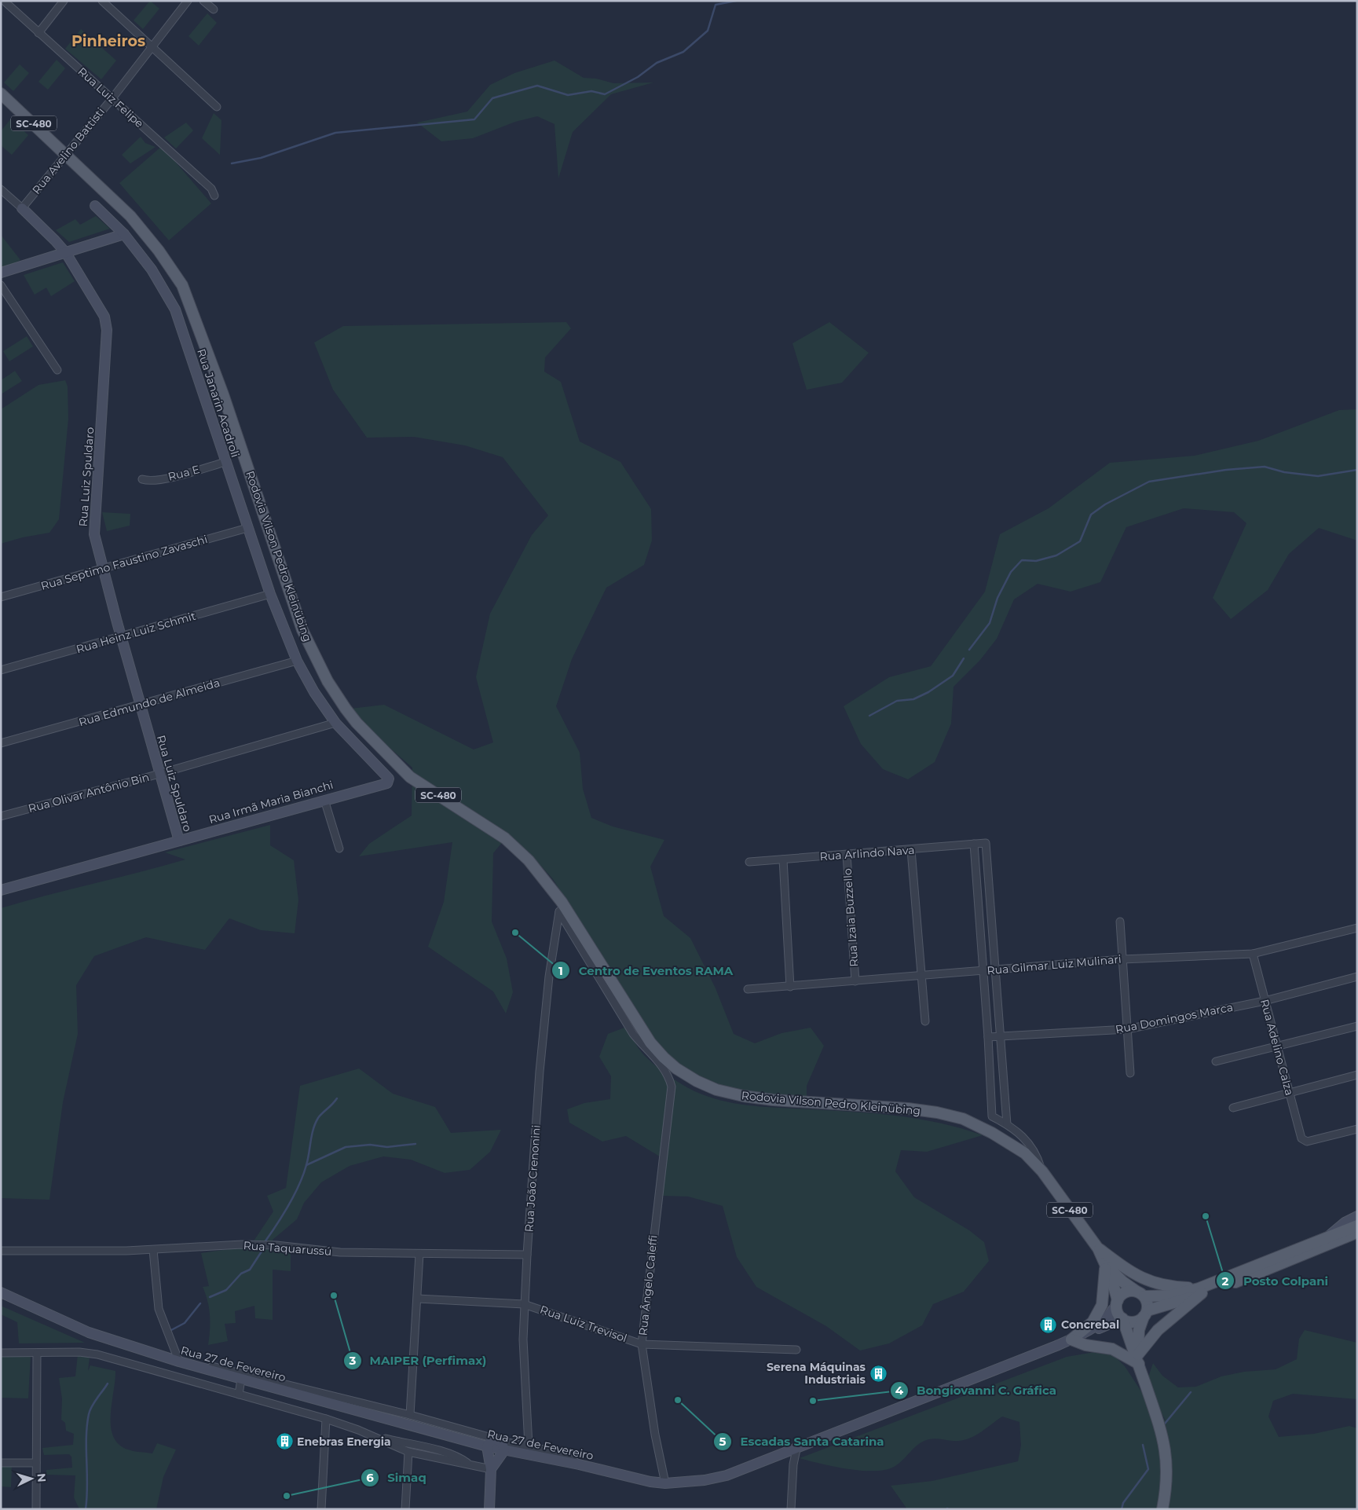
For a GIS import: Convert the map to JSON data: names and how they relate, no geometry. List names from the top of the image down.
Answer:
{
  "streets": {
    "main road": ["SC-480", "Rodovia Vilson Pedro Kleinübing"],
    "street": [
      "Rua Luiz Felipe",
      "Rua Avelino Battisti",
      "Rua Janarin Acadroli",
      "Rua E",
      "Rua Luiz Spuldaro",
      "Rua Septimo Faustino Zavaschi",
      "Rua Heinz Luiz Schmit",
      "Rua Edmundo de Almeida",
      "Rua Olivar Antônio Bin",
      "Rua Irmã Maria Bianchi",
      "Rua Arlindo Nava",
      "Rua Izaia Buzzello",
      "Rua Gilmar Luiz Mulinari",
      "Rua Domingos Marca",
      "Rua Adelino Calza",
      "Rua João Crenonini",
      "Rua Taquarussú",
      "Rua Ângelo Caleffi",
      "Rua Luiz Trevisol",
      "Rua 27 de Fevereiro"
    ]
  },
  "crossings": [
    ["Rua Luiz Felipe", "Rua Avelino Battisti"],
    ["Rua Avelino Battisti", "Rua Luiz Spuldaro"],
    ["Rua Avelino Battisti", "Rodovia Vilson Pedro Kleinübing"],
    ["Rua Janarin Acadroli", "Rua E"],
    ["Rua Janarin Acadroli", "Rua Septimo Faustino Zavaschi"],
    ["Rua Janarin Acadroli", "Rua Heinz Luiz Schmit"],
    ["Rua Janarin Acadroli", "Rua Edmundo de Almeida"],
    ["Rua Janarin Acadroli", "Rua Olivar Antônio Bin"],
    ["Rua Janarin Acadroli", "Rua Irmã Maria Bianchi"],
    ["Rua Luiz Spuldaro", "Rua Septimo Faustino Zavaschi"],
    ["Rua Luiz Spuldaro", "Rua Heinz Luiz Schmit"],
    ["Rua Luiz Spuldaro", "Rua Edmundo de Almeida"],
    ["Rua Luiz Spuldaro", "Rua Olivar Antônio Bin"],
    ["Rua Luiz Spuldaro", "Rua Irmã Maria Bianchi"],
    ["Rodovia Vilson Pedro Kleinübing", "Rua João Crenonini"],
    ["Rodovia Vilson Pedro Kleinübing", "Rua Ângelo Caleffi"],
    ["Rodovia Vilson Pedro Kleinübing", "Rua 27 de Fevereiro"],
    ["Rua Arlindo Nava", "Rua Izaia Buzzello"],
    ["Rua Arlindo Nava", "Rua Gilmar Luiz Mulinari"],
    ["Rua Izaia Buzzello", "Rua Gilmar Luiz Mulinari"],
    ["Rua Gilmar Luiz Mulinari", "Rua Adelino Calza"],
    ["Rua Domingos Marca", "Rua Adelino Calza"],
    ["Rua João Crenonini", "Rua Taquarussú"],
    ["Rua João Crenonini", "Rua Ângelo Caleffi"],
    ["Rua João Crenonini", "Rua Luiz Trevisol"],
    ["Rua Ângelo Caleffi", "Rua Luiz Trevisol"],
    ["Rua Ângelo Caleffi", "Rua 27 de Fevereiro"]
  ],
  "districts": ["Pinheiros"],
  "places": {
    "other": [
      "Centro de Eventos RAMA",
      "Posto Colpani",
      "MAIPER (Perfimax)",
      "Escadas Santa Catarina",
      "Bongiovanni C. Gráfica",
      "Simaq"
    ],
    "building": ["Concrebal", "Serena Máquinas Industriais", "Enebras Energia"]
  },
  "north": "right"
}
